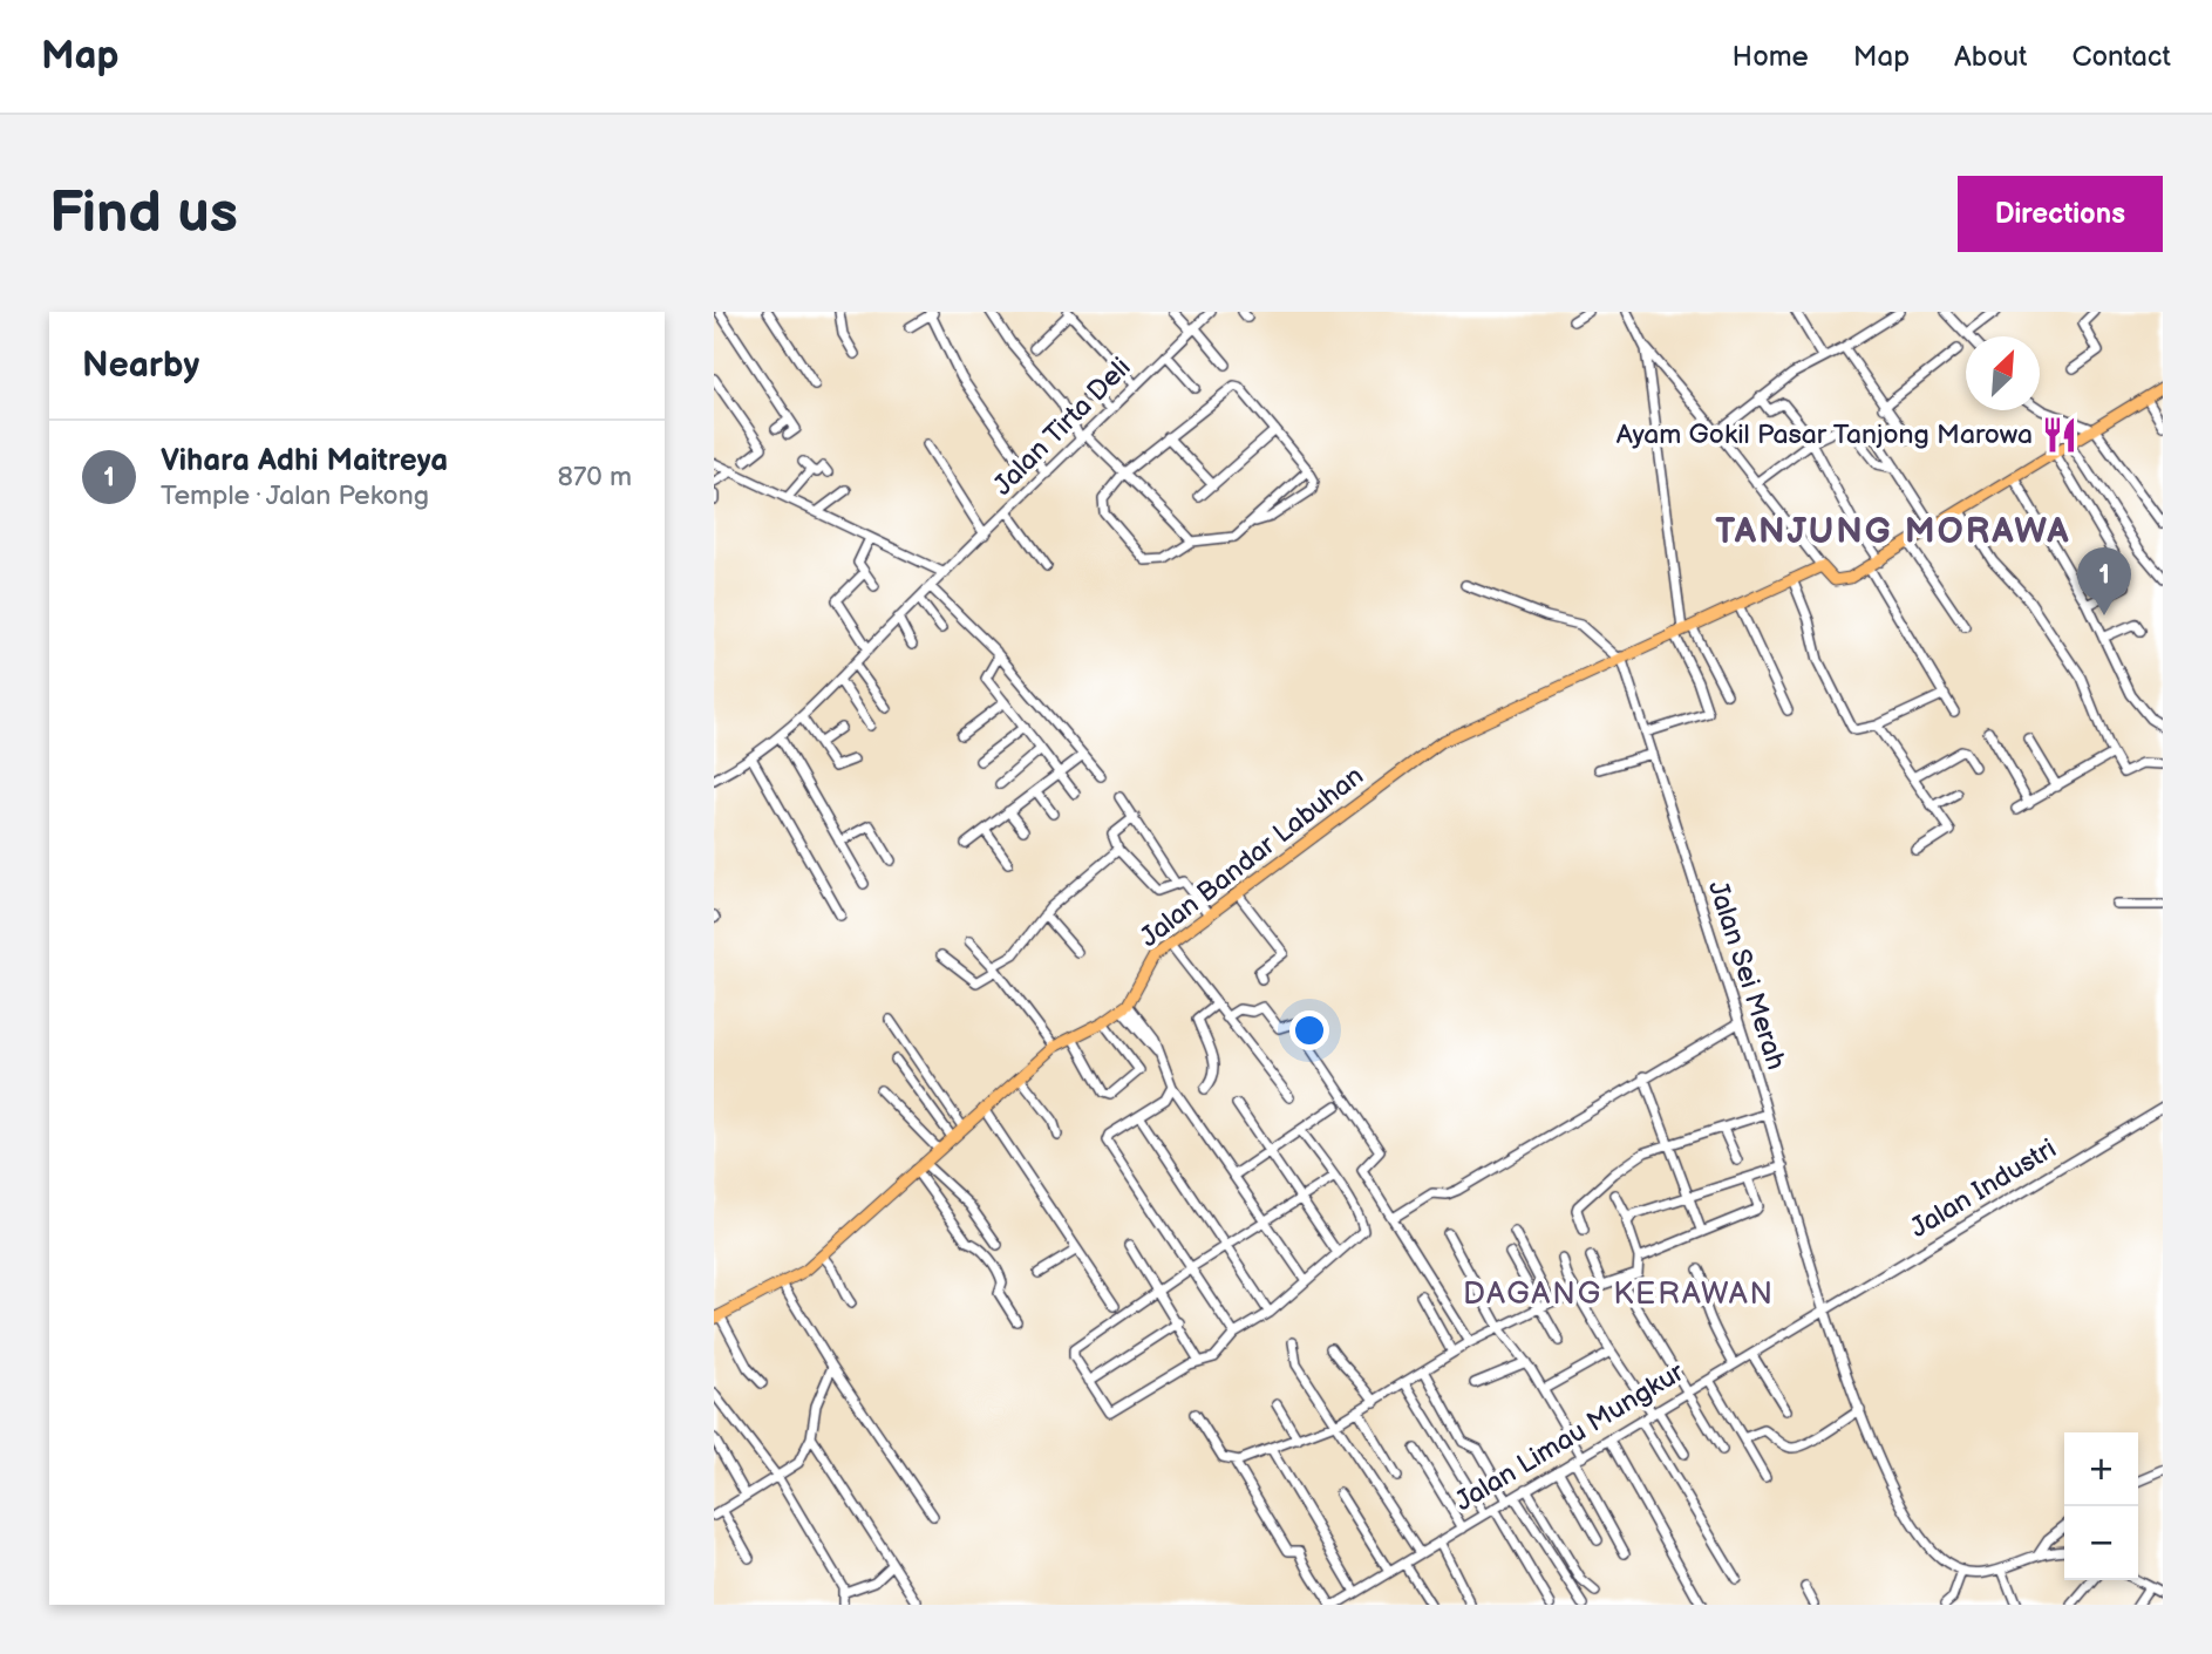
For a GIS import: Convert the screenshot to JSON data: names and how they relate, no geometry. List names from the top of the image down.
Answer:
{
  "streets": {
    "main road": ["Jalan Bandar Labuhan"],
    "street": [
      "Jalan Tirta Deli",
      "Jalan Sei Merah",
      "Jalan Industri",
      "Jalan Limau Mungkur"
    ]
  },
  "crossings": [
    ["Jalan Bandar Labuhan", "Jalan Sei Merah"],
    ["Jalan Sei Merah", "Jalan Industri"],
    ["Jalan Sei Merah", "Jalan Limau Mungkur"],
    ["Jalan Industri", "Jalan Limau Mungkur"]
  ],
  "districts": ["TANJUNG MORAWA", "DAGANG KERAWAN"],
  "places": {
    "restaurant": ["Ayam Gokil Pasar Tanjong Marowa"]
  },
  "north": "top right",
  "page": {
    "header": "Map",
    "nav": [
      "Home",
      "Map",
      "About",
      "Contact"
    ],
    "buttons": "Directions",
    "title": "Find us",
    "heading": "Nearby",
    "list": [
      {
        "mark": "1",
        "name": "Vihara Adhi Maitreya",
        "note": "Temple · Jalan Pekong",
        "value": "870 m"
      }
    ],
    "pins": "1",
    "map_buttons": ["+", "−"]
  }
}
